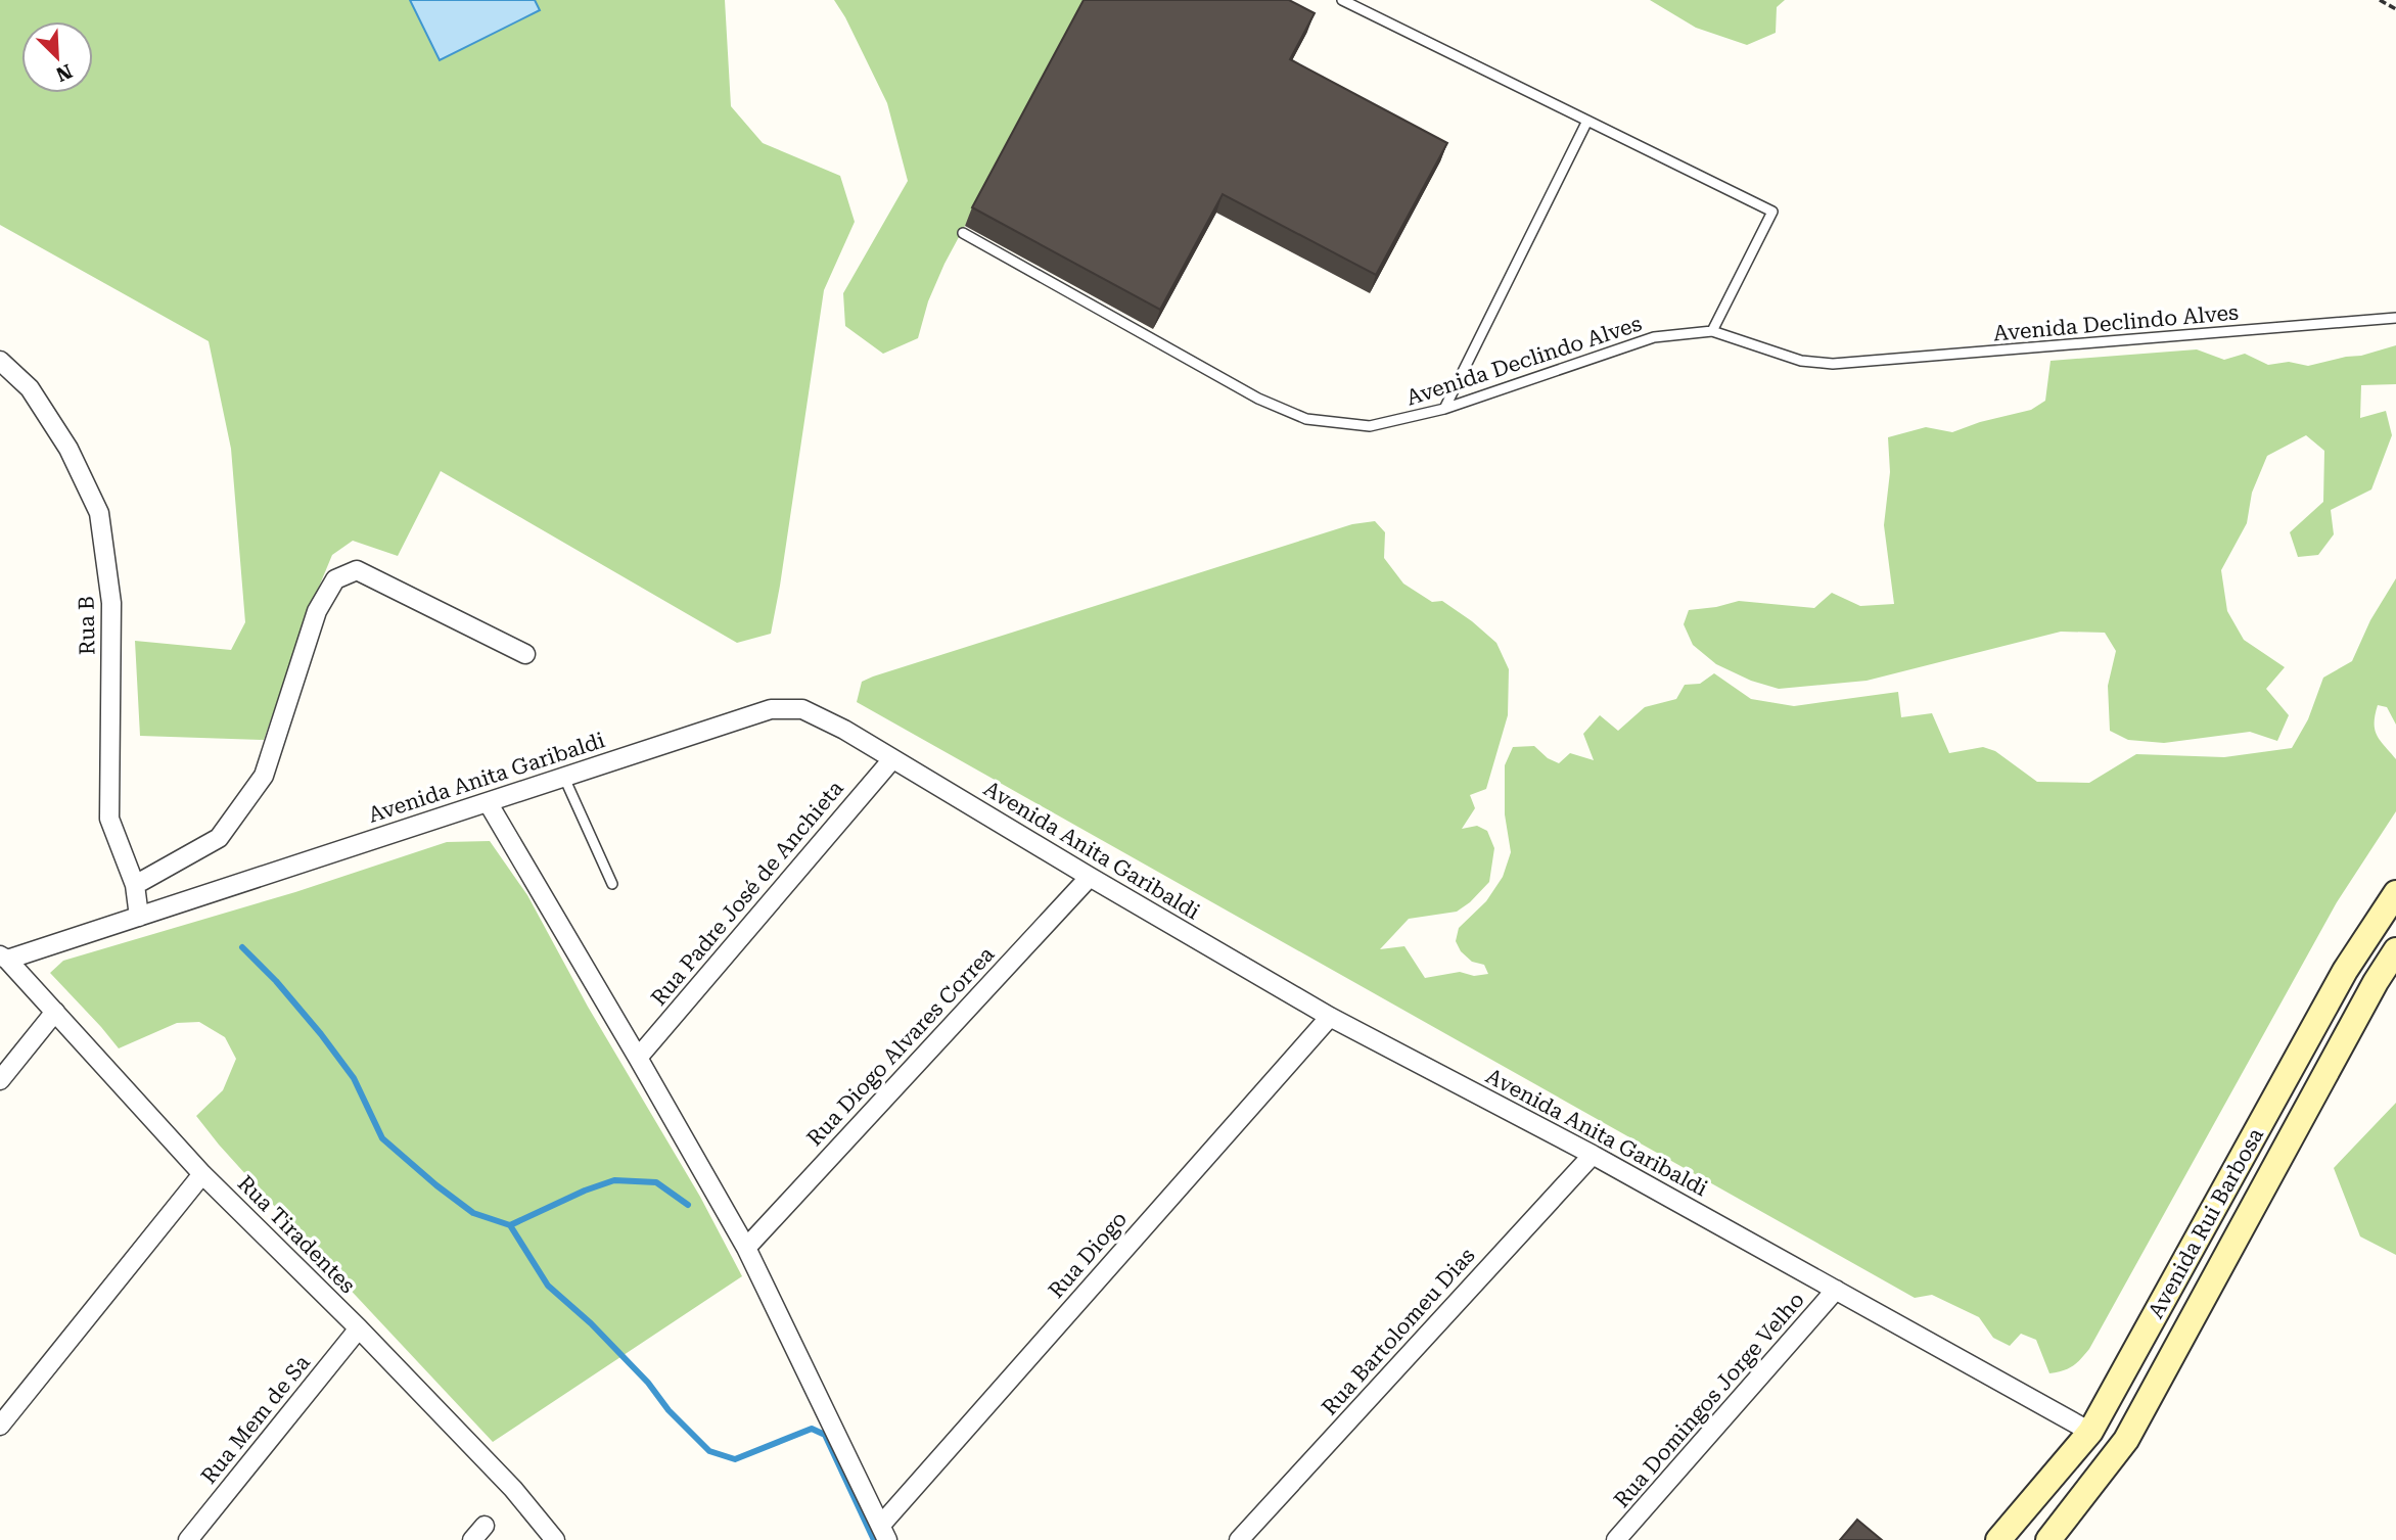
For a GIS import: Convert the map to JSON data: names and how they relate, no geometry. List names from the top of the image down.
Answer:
{
  "streets": {
    "main road": ["Avenida Rui Barbosa"],
    "street": [
      "Rua B",
      "Avenida Anita Garibaldi",
      "Rua Padre José de Anchieta",
      "Rua Diogo Alvares Correa",
      "Rua Tiradentes",
      "Rua Diogo",
      "Rua Bartolomeu Dias",
      "Rua Domingos Jorge Velho",
      "Rua Mem de Sa"
    ],
    "lane": ["Avenida Declindo Alves"]
  },
  "crossings": [
    ["Rua B", "Avenida Anita Garibaldi"],
    ["Avenida Anita Garibaldi", "Rua Padre José de Anchieta"],
    ["Avenida Anita Garibaldi", "Rua Diogo Alvares Correa"],
    ["Avenida Anita Garibaldi", "Avenida Rui Barbosa"],
    ["Avenida Anita Garibaldi", "Rua Tiradentes"],
    ["Avenida Anita Garibaldi", "Rua Diogo"],
    ["Avenida Anita Garibaldi", "Rua Bartolomeu Dias"],
    ["Avenida Anita Garibaldi", "Rua Domingos Jorge Velho"],
    ["Rua Tiradentes", "Rua Mem de Sa"]
  ],
  "north": "bottom right"
}
